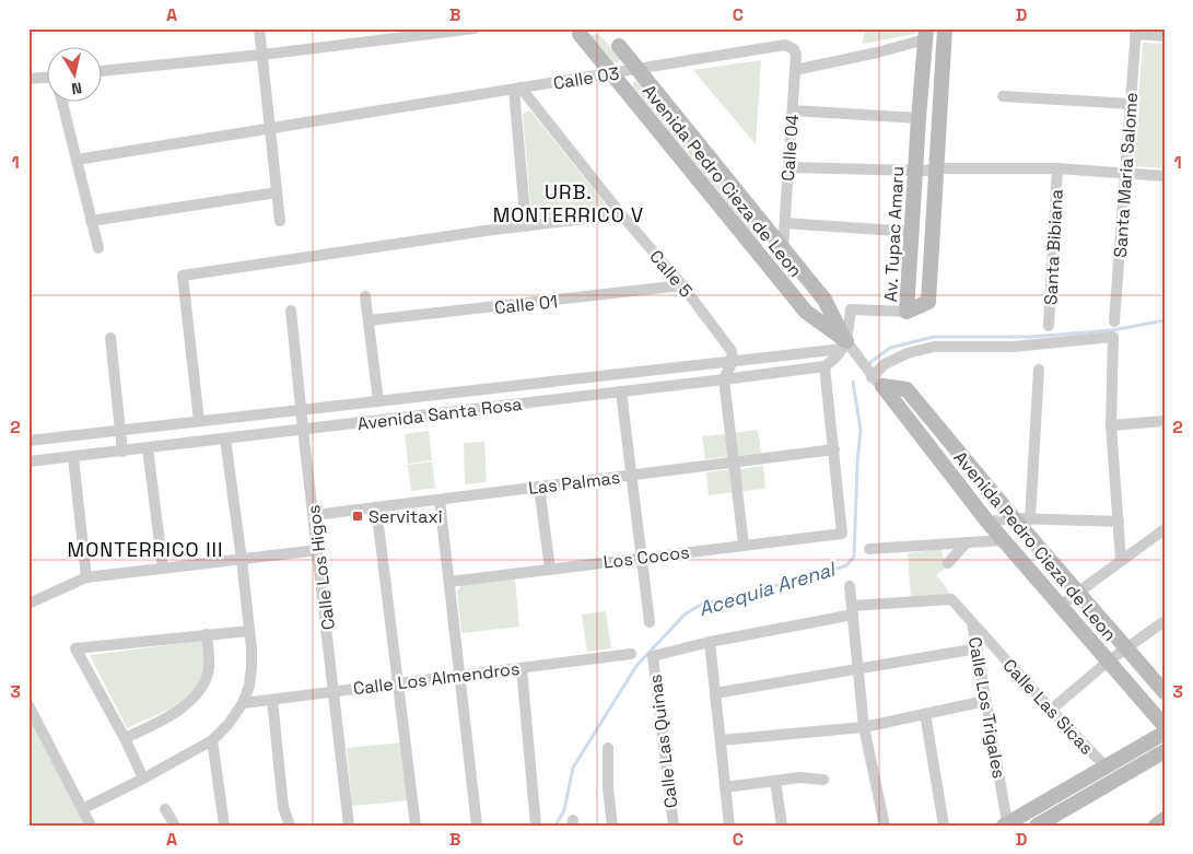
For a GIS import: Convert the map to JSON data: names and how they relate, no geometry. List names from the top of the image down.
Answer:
{
  "streets": {
    "street": [
      "Calle 03",
      "Calle 04",
      "Santa Maria Salome",
      "Avenida Pedro Cieza de Leon",
      "Av. Tupac Amaru",
      "Santa Bibiana",
      "Calle 5",
      "Calle 01",
      "Avenida Santa Rosa",
      "Las Palmas",
      "Los Cocos",
      "Calle Los Higos",
      "Calle Los Almendros",
      "Calle Las Sicas",
      "Calle Los Trigales",
      "Calle Las Quinas"
    ]
  },
  "crossings": [
    ["Calle 03", "Calle 04"],
    ["Calle 03", "Avenida Pedro Cieza de Leon"],
    ["Calle 03", "Calle 5"],
    ["Calle 04", "Avenida Pedro Cieza de Leon"],
    ["Avenida Pedro Cieza de Leon", "Avenida Santa Rosa"],
    ["Calle 5", "Calle 01"],
    ["Calle 5", "Avenida Santa Rosa"],
    ["Avenida Santa Rosa", "Calle Los Higos"],
    ["Las Palmas", "Los Cocos"],
    ["Las Palmas", "Calle Los Higos"],
    ["Calle Los Higos", "Calle Los Almendros"],
    ["Calle Las Sicas", "Calle Los Trigales"]
  ],
  "districts": ["URB. MONTERRICO V", "MONTERRICO III"],
  "water": ["Acequia Arenal"],
  "places": {
    "transit": ["Servitaxi"]
  },
  "north": "bottom",
  "grid": {
    "columns": [
      "A",
      "B",
      "C",
      "D"
    ],
    "rows": ["1", "2", "3"]
  }
}
